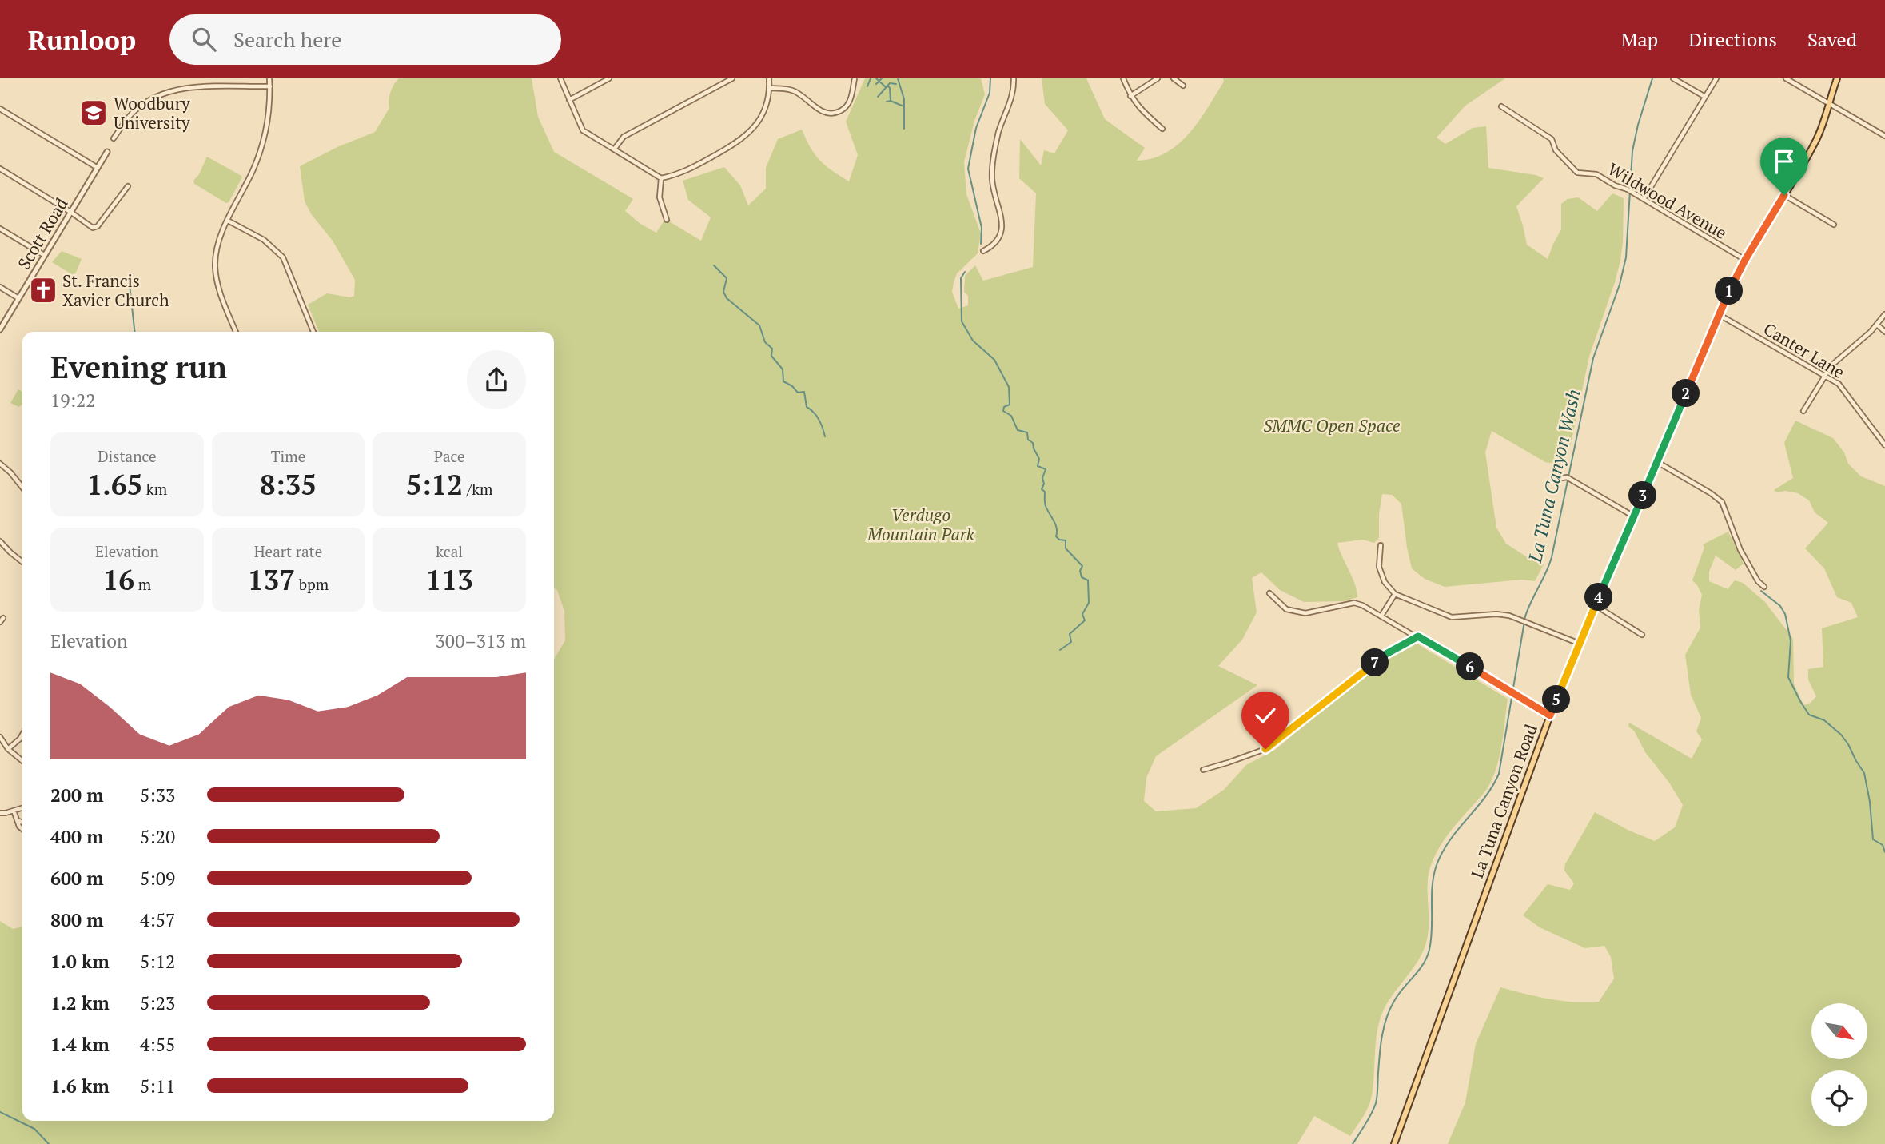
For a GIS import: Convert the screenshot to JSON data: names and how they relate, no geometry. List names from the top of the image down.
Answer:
{
  "streets": {
    "main road": ["La Tuna Canyon Road"],
    "street": ["Wildwood Avenue", "Scott Road", "Canter Lane"]
  },
  "crossings": [
    ["Wildwood Avenue", "La Tuna Canyon Road"],
    ["Canter Lane", "La Tuna Canyon Road"]
  ],
  "water": ["La Tuna Canyon Wash"],
  "parks": ["SMMC Open Space", "Verdugo Mountain Park"],
  "places": {
    "school or university": ["Woodbury University"],
    "church": ["St. Francis Xavier Church"]
  },
  "north": "bottom right",
  "page": {
    "header": "Runloop",
    "search": "Search here",
    "nav": ["Map", "Directions", "Saved"],
    "pins": [
      "1",
      "2",
      "3",
      "4",
      "7",
      "6",
      "5"
    ],
    "heading": ["Evening run", "19:22"],
    "stats": [
      ["Distance", "1.65 km"],
      ["Time", "8:35"],
      ["Pace", "5:12 /km"],
      ["Elevation", "16 m"],
      ["Heart rate", "137 bpm"],
      ["kcal", "113"]
    ],
    "chart": ["Elevation", "300–313 m"],
    "list": [
      {
        "name": "200 m",
        "note": "5:33"
      },
      {
        "name": "400 m",
        "note": "5:20"
      },
      {
        "name": "600 m",
        "note": "5:09"
      },
      {
        "name": "800 m",
        "note": "4:57"
      },
      {
        "name": "1.0 km",
        "note": "5:12"
      },
      {
        "name": "1.2 km",
        "note": "5:23"
      },
      {
        "name": "1.4 km",
        "note": "4:55"
      },
      {
        "name": "1.6 km",
        "note": "5:11"
      }
    ]
  }
}
